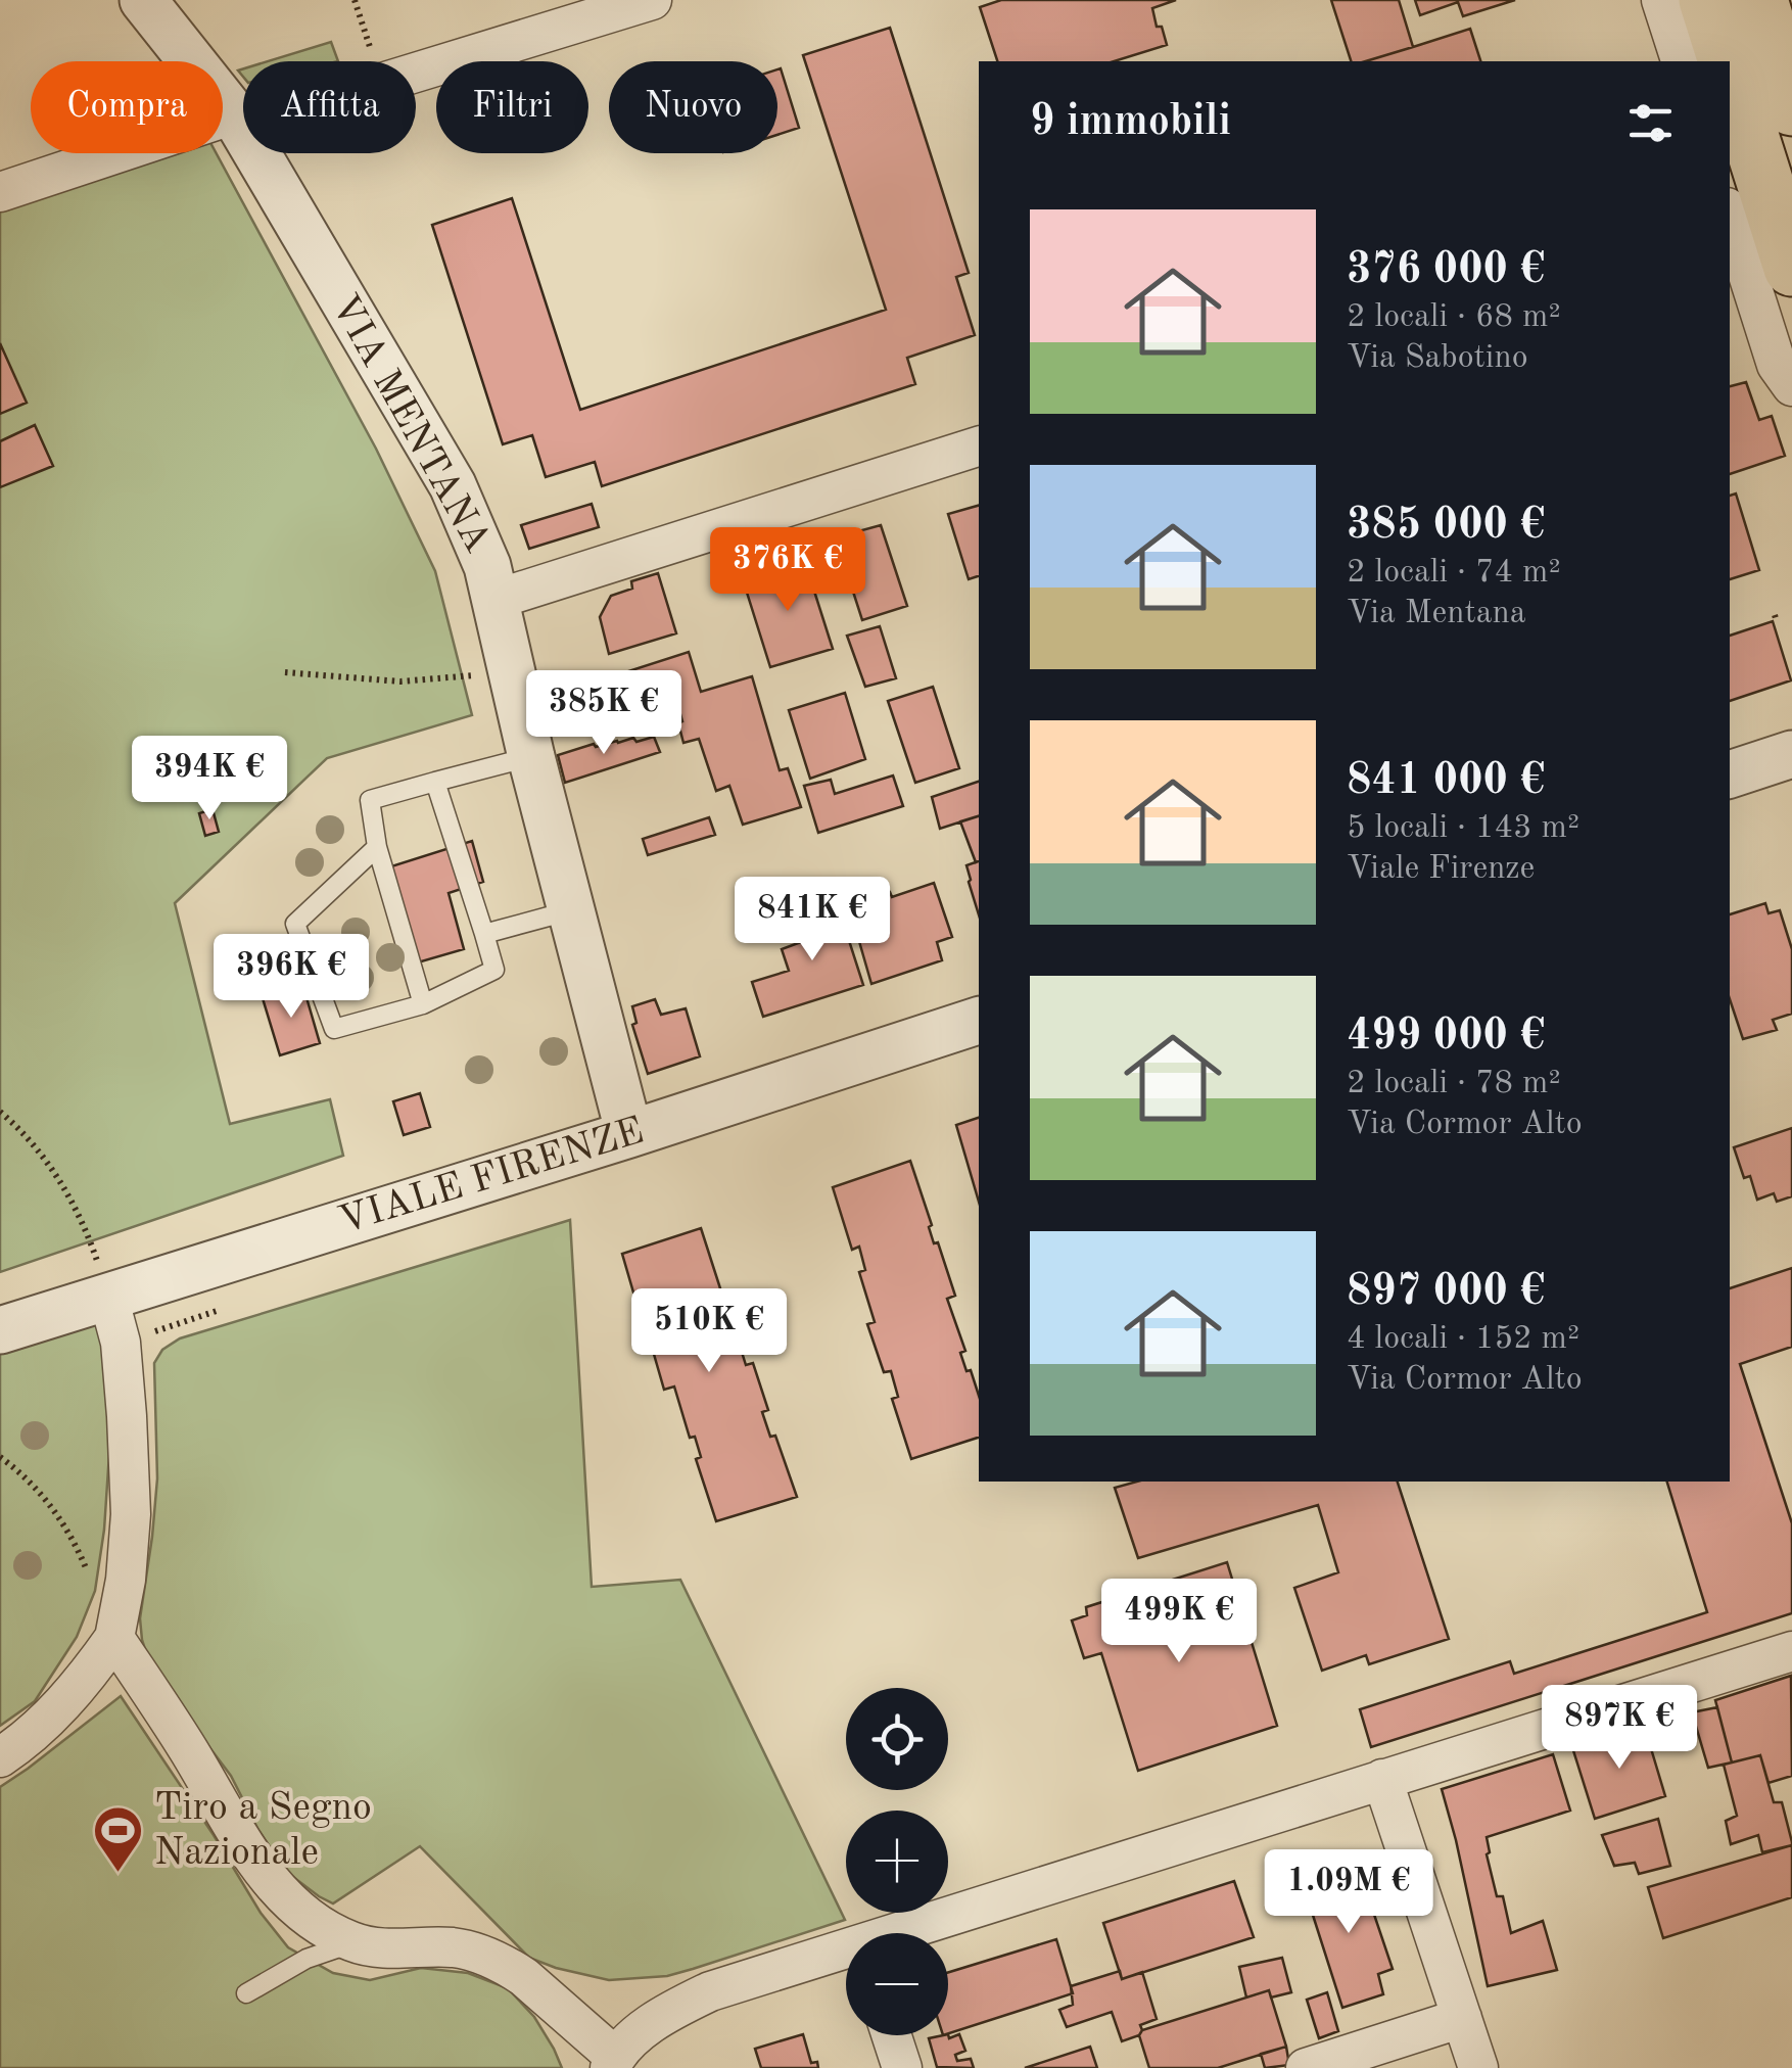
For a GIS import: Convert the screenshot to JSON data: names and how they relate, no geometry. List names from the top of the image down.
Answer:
{
  "streets": {
    "street": ["VIA MENTANA", "VIALE FIRENZE"]
  },
  "crossings": [
    ["VIA MENTANA", "VIALE FIRENZE"]
  ],
  "places": {
    "sports": ["Tiro a Segno Nazionale"]
  },
  "page": {
    "chip": [
      "Compra",
      "Affitta",
      "Filtri",
      "Nuovo"
    ],
    "heading": "9 immobili",
    "list": [
      {
        "name": "376 000 €",
        "note": "2 locali · 68 m² · Via Sabotino"
      },
      {
        "name": "385 000 €",
        "note": "2 locali · 74 m² · Via Mentana"
      },
      {
        "name": "841 000 €",
        "note": "5 locali · 143 m² · Viale Firenze"
      },
      {
        "name": "499 000 €",
        "note": "2 locali · 78 m² · Via Cormor Alto"
      },
      {
        "name": "897 000 €",
        "note": "4 locali · 152 m² · Via Cormor Alto"
      }
    ],
    "price": [
      "376K €",
      "385K €",
      "394K €",
      "841K €",
      "396K €",
      "510K €",
      "499K €",
      "897K €",
      "1.09M €"
    ],
    "map_buttons": ["+", "−"]
  }
}
